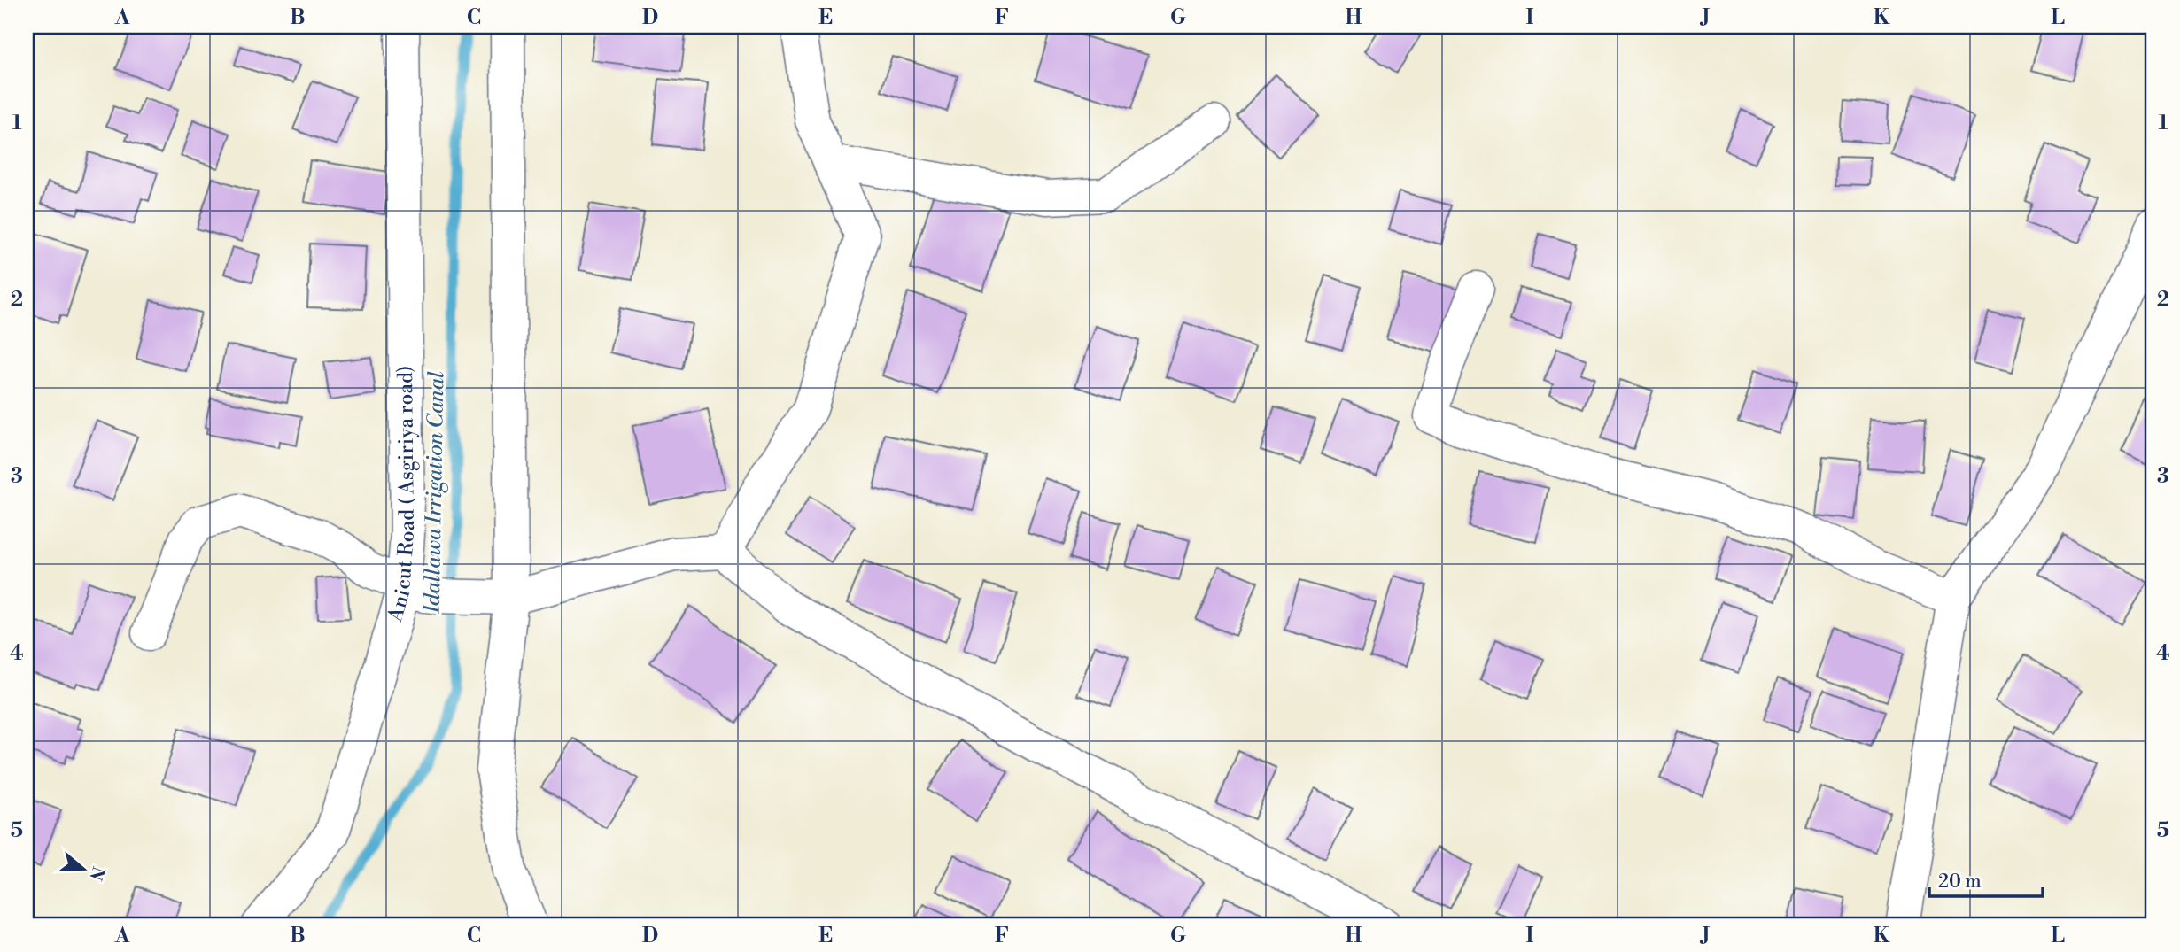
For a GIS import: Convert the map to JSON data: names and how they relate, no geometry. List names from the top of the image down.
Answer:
{
  "streets": {
    "street": ["Anicut Road ( Asgiriya road)"]
  },
  "water": ["Idallawa Irrigation Canal"],
  "scale_bar": "20 m",
  "north": "right",
  "grid": {
    "columns": [
      "A",
      "B",
      "C",
      "D",
      "E",
      "F",
      "G",
      "H",
      "I",
      "J",
      "K",
      "L"
    ],
    "rows": [
      "1",
      "2",
      "3",
      "4",
      "5"
    ]
  }
}
